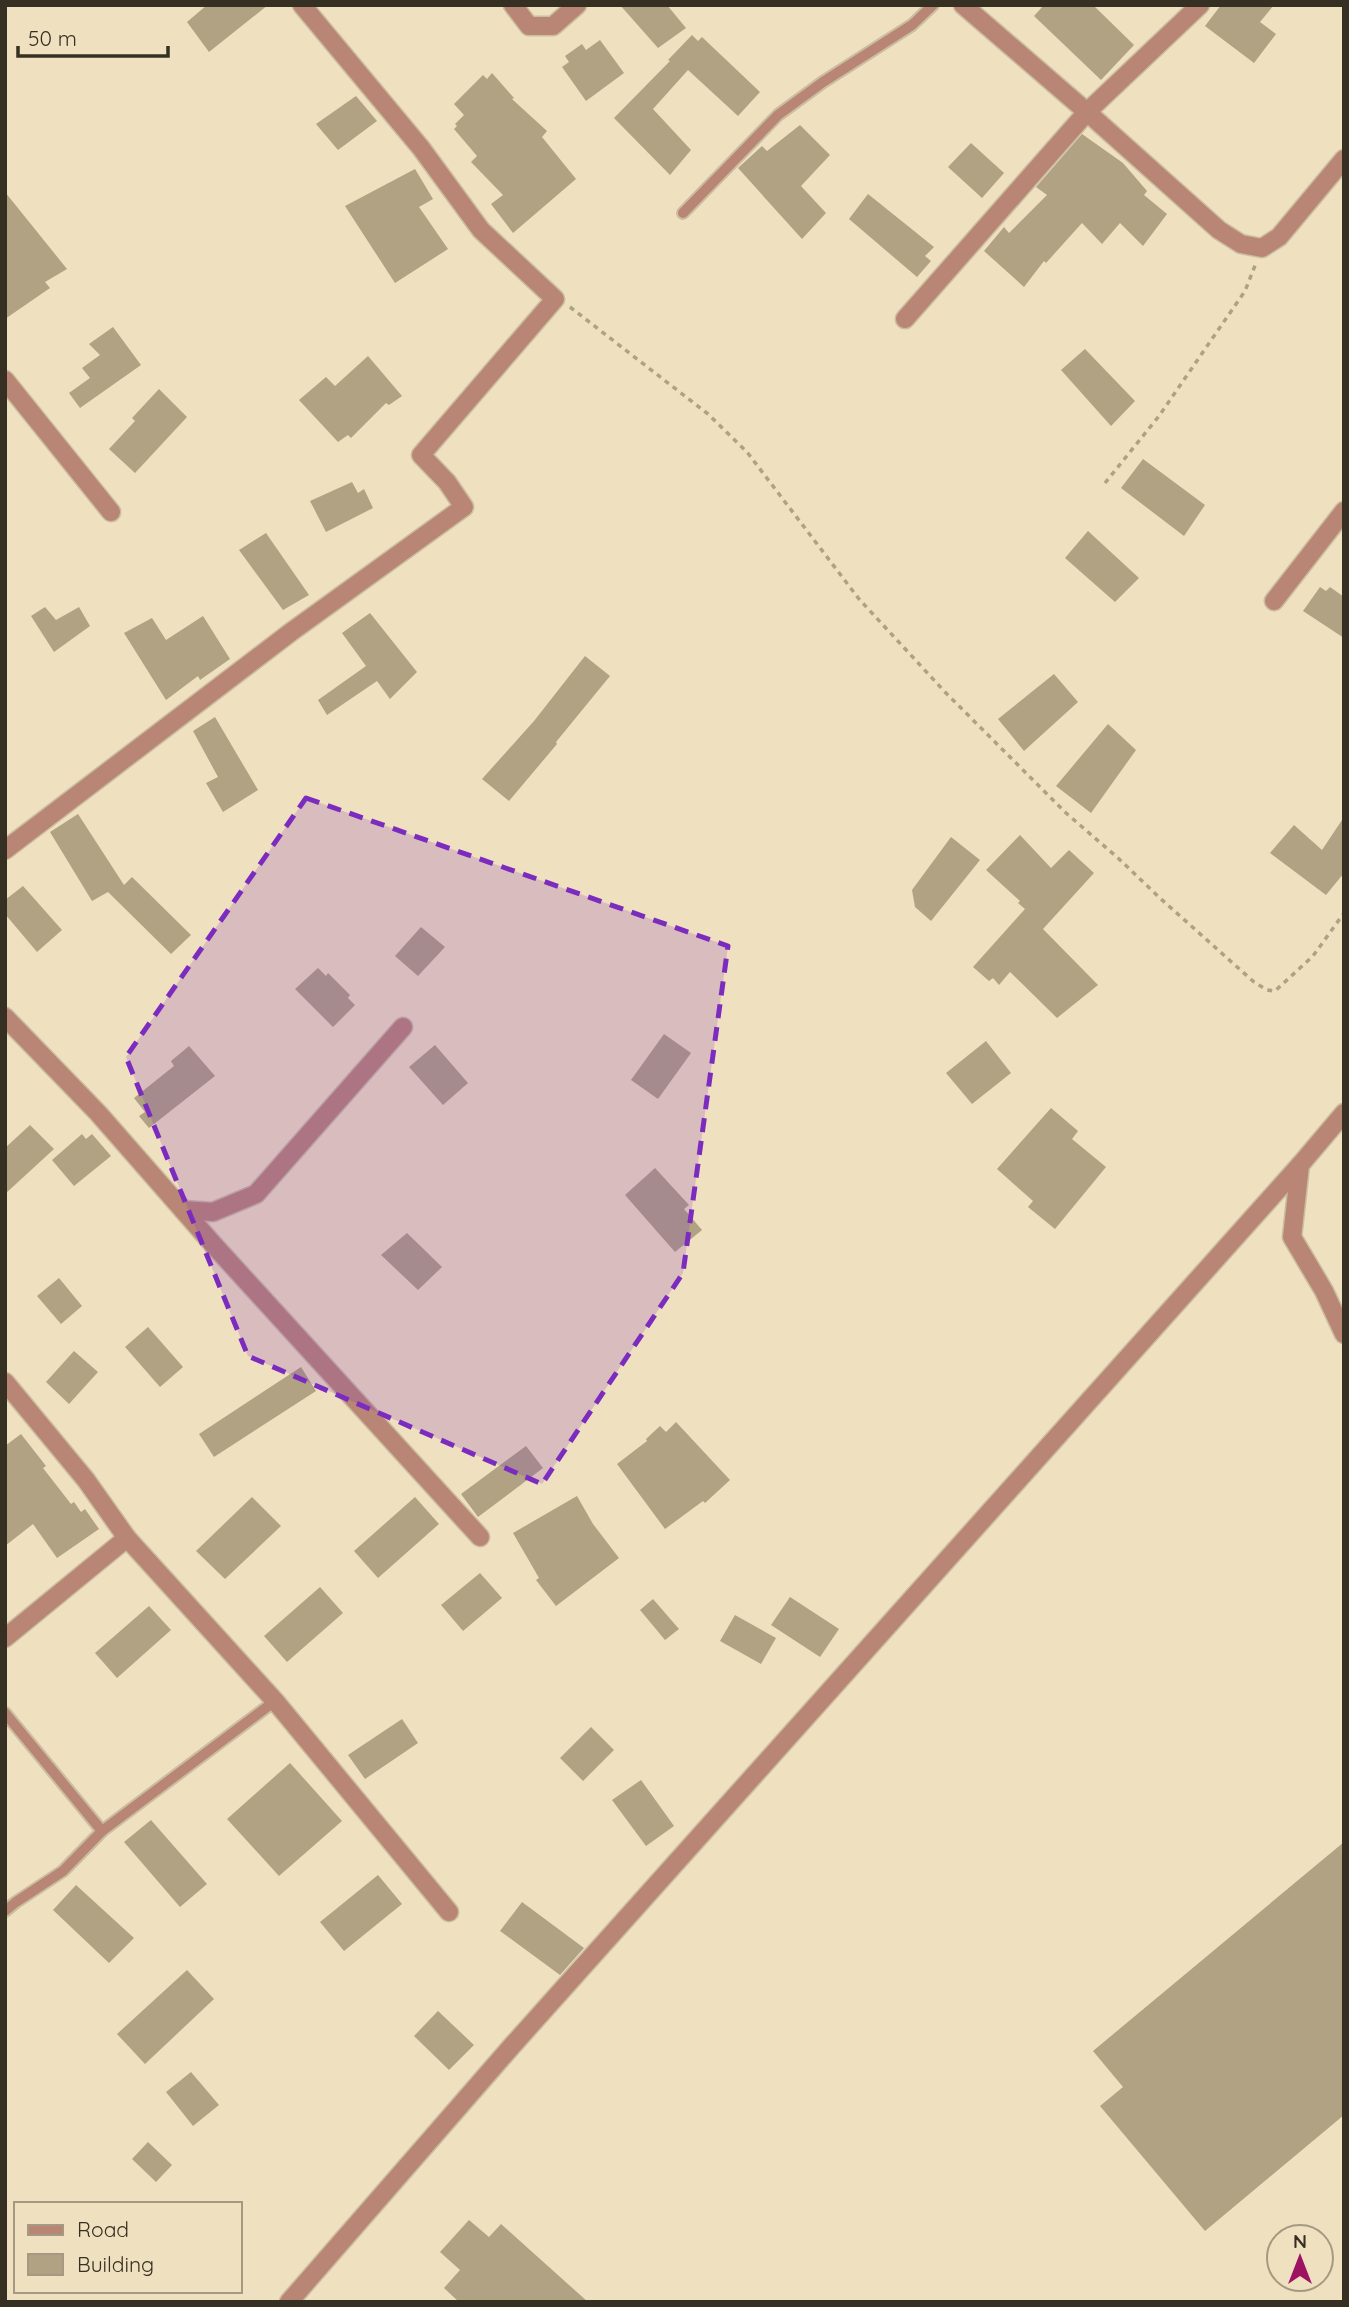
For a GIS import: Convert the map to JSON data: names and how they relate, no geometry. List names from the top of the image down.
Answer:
{
  "legend": ["Road", "Building"],
  "scale_bar": "50 m",
  "north": "top"
}
